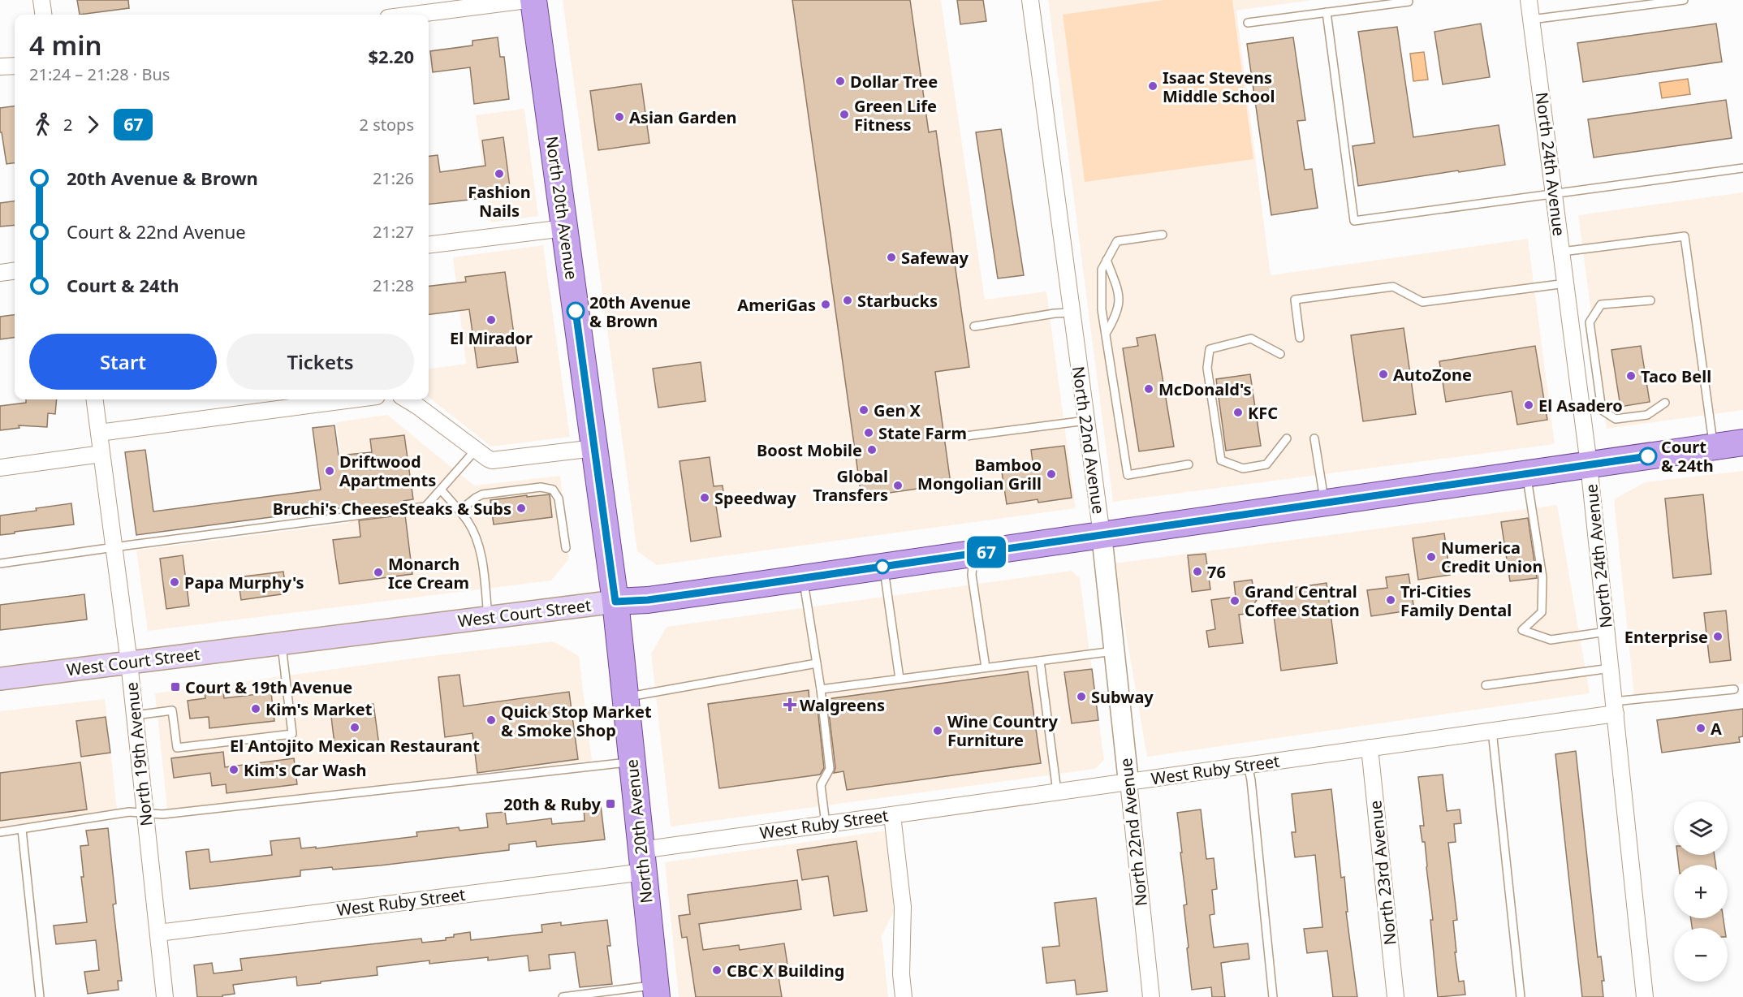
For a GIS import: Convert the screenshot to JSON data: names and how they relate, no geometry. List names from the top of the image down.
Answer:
{
  "streets": {
    "main road": ["North 20th Avenue", "West Court Street"],
    "street": [
      "North 24th Avenue",
      "North 22nd Avenue",
      "North 19th Avenue",
      "West Ruby Street",
      "North 23rd Avenue"
    ]
  },
  "crossings": [
    ["North 24th Avenue", "West Court Street"],
    ["North 24th Avenue", "West Ruby Street"],
    ["North 20th Avenue", "West Court Street"],
    ["North 20th Avenue", "West Ruby Street"],
    ["North 22nd Avenue", "West Court Street"],
    ["North 22nd Avenue", "West Ruby Street"],
    ["West Court Street", "North 19th Avenue"],
    ["North 19th Avenue", "West Ruby Street"],
    ["West Ruby Street", "North 23rd Avenue"]
  ],
  "places": {
    "other": [
      "Dollar Tree",
      "Isaac Stevens Middle School",
      "Green Life Fitness",
      "Asian Garden",
      "Fashion Nails",
      "Safeway",
      "Starbucks",
      "AmeriGas",
      "20th Avenue & Brown",
      "El Mirador",
      "AutoZone",
      "Taco Bell",
      "McDonald's",
      "El Asadero",
      "Gen X",
      "KFC",
      "State Farm",
      "Boost Mobile",
      "Court & 24th",
      "Driftwood Apartments",
      "Bamboo Mongolian Grill",
      "Global Transfers",
      "Speedway",
      "Bruchi's CheeseSteaks & Subs",
      "Numerica Credit Union",
      "76",
      "Monarch Ice Cream",
      "Papa Murphy's",
      "Tri-Cities Family Dental",
      "Grand Central Coffee Station",
      "Enterprise",
      "Subway",
      "Kim's Market",
      "Quick Stop Market & Smoke Shop",
      "El Antojito Mexican Restaurant",
      "A",
      "Wine Country Furniture",
      "Kim's Car Wash",
      "CBC X Building"
    ],
    "transit": ["Court & 19th Avenue", "20th & Ruby"],
    "health": ["Walgreens"]
  },
  "lines": ["bus line 67"],
  "page": {
    "on_map": "67",
    "heading": ["4 min", "21:24 – 21:28 · Bus", "$2.20"],
    "legs": ["2", "67", "2 stops"],
    "list": [
      {
        "name": "20th Avenue & Brown",
        "value": "21:26"
      },
      {
        "name": "Court & 22nd Avenue",
        "value": "21:27"
      },
      {
        "name": "Court & 24th",
        "value": "21:28"
      }
    ],
    "buttons": ["Start", "Tickets"],
    "map_buttons": ["+", "−"]
  }
}
